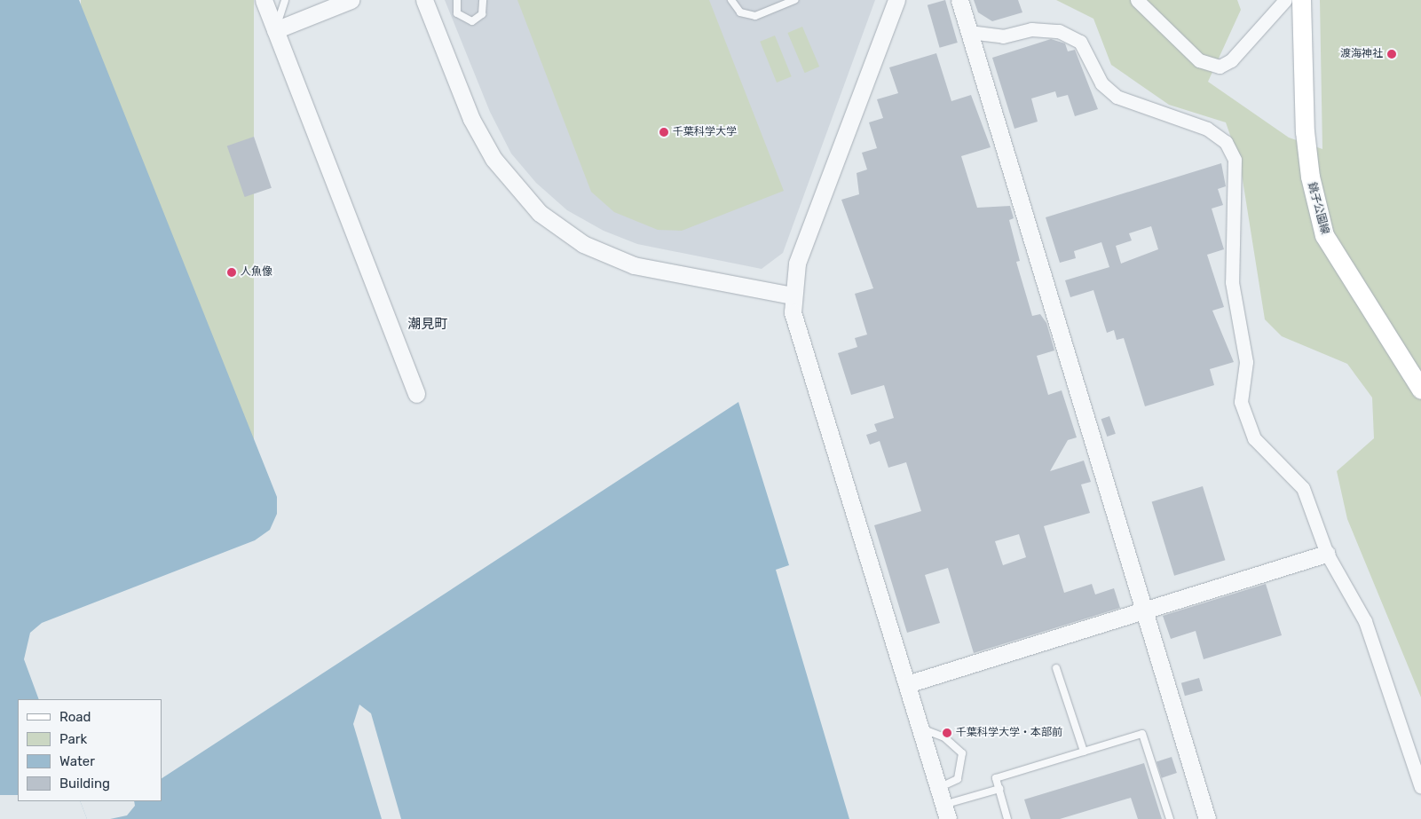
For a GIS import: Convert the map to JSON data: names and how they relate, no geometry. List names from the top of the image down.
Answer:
{
  "streets": {
    "main road": ["銚子公園線"]
  },
  "districts": ["潮見町"],
  "places": [
    "渡海神社",
    "千葉科学大学",
    "人魚像",
    "千葉科学大学・本部前"
  ],
  "legend": [
    "Road",
    "Park",
    "Water",
    "Building"
  ]
}
